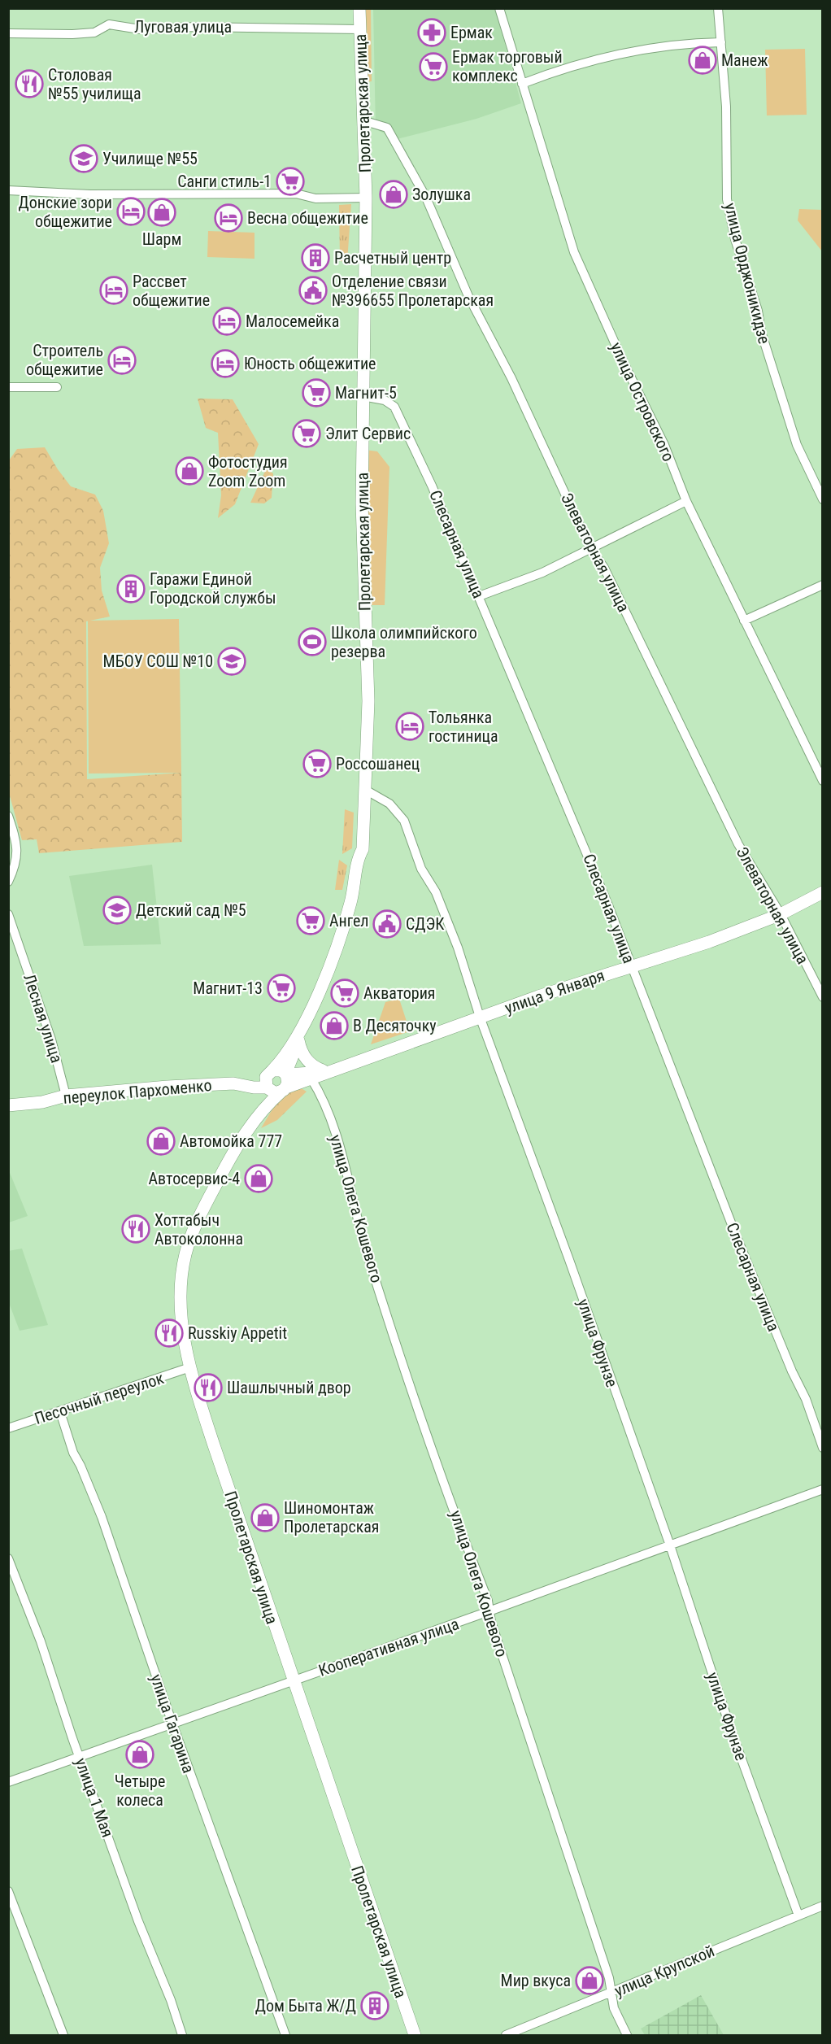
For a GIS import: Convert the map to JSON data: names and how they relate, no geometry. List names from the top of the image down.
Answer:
{
  "streets": {
    "main road": ["Пролетарская улица", "улица 9 Января", "переулок Пархоменко"],
    "street": [
      "Луговая улица",
      "улица Орджоникидзе",
      "улица Островского",
      "Слесарная улица",
      "Элеваторная улица",
      "Лесная улица",
      "улица Олега Кошевого",
      "улица Фрунзе",
      "Песочный переулок",
      "Кооперативная улица",
      "улица Гагарина",
      "улица 1 Мая",
      "улица Крупской"
    ]
  },
  "crossings": [
    ["Луговая улица", "Пролетарская улица"],
    ["Пролетарская улица", "Слесарная улица"],
    ["Пролетарская улица", "Элеваторная улица"],
    ["Пролетарская улица", "улица 9 Января"],
    ["Пролетарская улица", "переулок Пархоменко"],
    ["Пролетарская улица", "улица Фрунзе"],
    ["Пролетарская улица", "Песочный переулок"],
    ["Пролетарская улица", "Кооперативная улица"],
    ["Слесарная улица", "улица 9 Января"],
    ["Элеваторная улица", "улица 9 Января"],
    ["улица 9 Января", "переулок Пархоменко"],
    ["улица 9 Января", "улица Олега Кошевого"],
    ["улица 9 Января", "улица Фрунзе"],
    ["Лесная улица", "переулок Пархоменко"],
    ["улица Олега Кошевого", "Кооперативная улица"],
    ["улица Олега Кошевого", "улица Крупской"],
    ["улица Фрунзе", "Кооперативная улица"],
    ["улица Фрунзе", "улица Крупской"],
    ["Песочный переулок", "улица Гагарина"],
    ["Кооперативная улица", "улица Гагарина"],
    ["Кооперативная улица", "улица 1 Мая"]
  ],
  "places": {
    "pharmacy": ["Ермак"],
    "shop": [
      "Манеж",
      "Золушка",
      "Шарм",
      "Фотостудия Zoom Zoom",
      "В Десяточку",
      "Автомойка 777",
      "Автосервис-4",
      "Шиномонтаж Пролетарская",
      "Четыре колеса",
      "Мир вкуса"
    ],
    "supermarket": [
      "Ермак торговый комплекс",
      "Санги стиль-1",
      "Магнит-5",
      "Элит Сервис",
      "Россошанец",
      "Ангел",
      "Магнит-13",
      "Акватория"
    ],
    "restaurant": [
      "Столовая №55 училища",
      "Хоттабыч Автоколонна",
      "Russkiy Appetit",
      "Шашлычный двор"
    ],
    "school or university": ["Училище №55", "МБОУ СОШ №10", "Детский сад №5"],
    "hotel": [
      "Донские зори общежитие",
      "Весна общежитие",
      "Рассвет общежитие",
      "Малосемейка",
      "Строитель общежитие",
      "Юность общежитие",
      "Тольянка гостиница"
    ],
    "building": ["Расчетный центр", "Гаражи Единой Городской службы", "Дом Быта Ж/Д"],
    "public building": ["Отделение связи №396655 Пролетарская", "СДЭК"],
    "sports": ["Школа олимпийского резерва"]
  }
}
